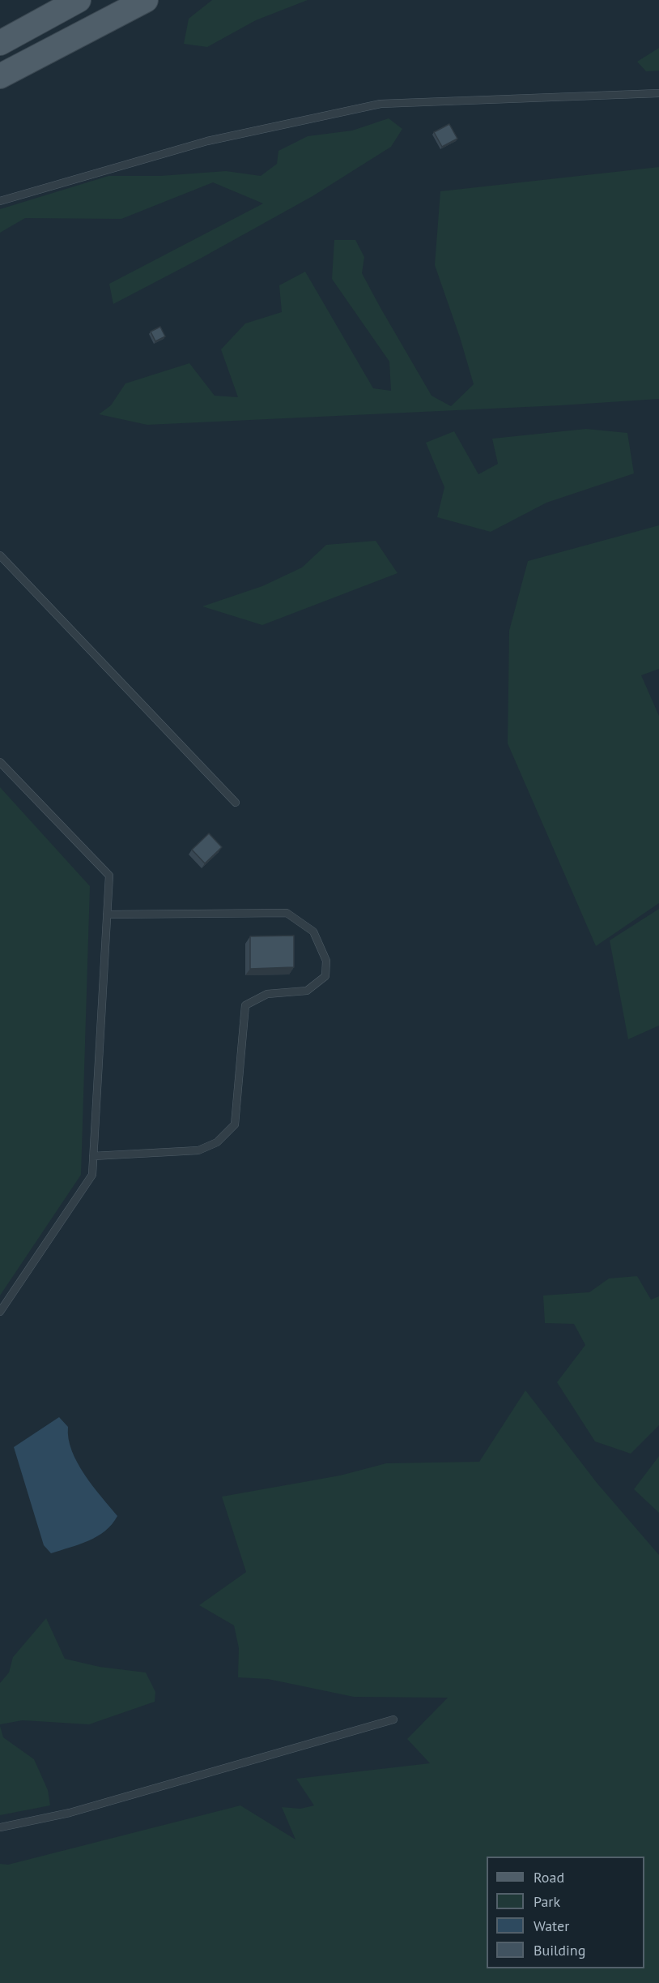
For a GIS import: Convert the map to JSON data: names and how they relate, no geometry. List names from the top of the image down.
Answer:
{
  "legend": [
    "Road",
    "Park",
    "Water",
    "Building"
  ]
}
